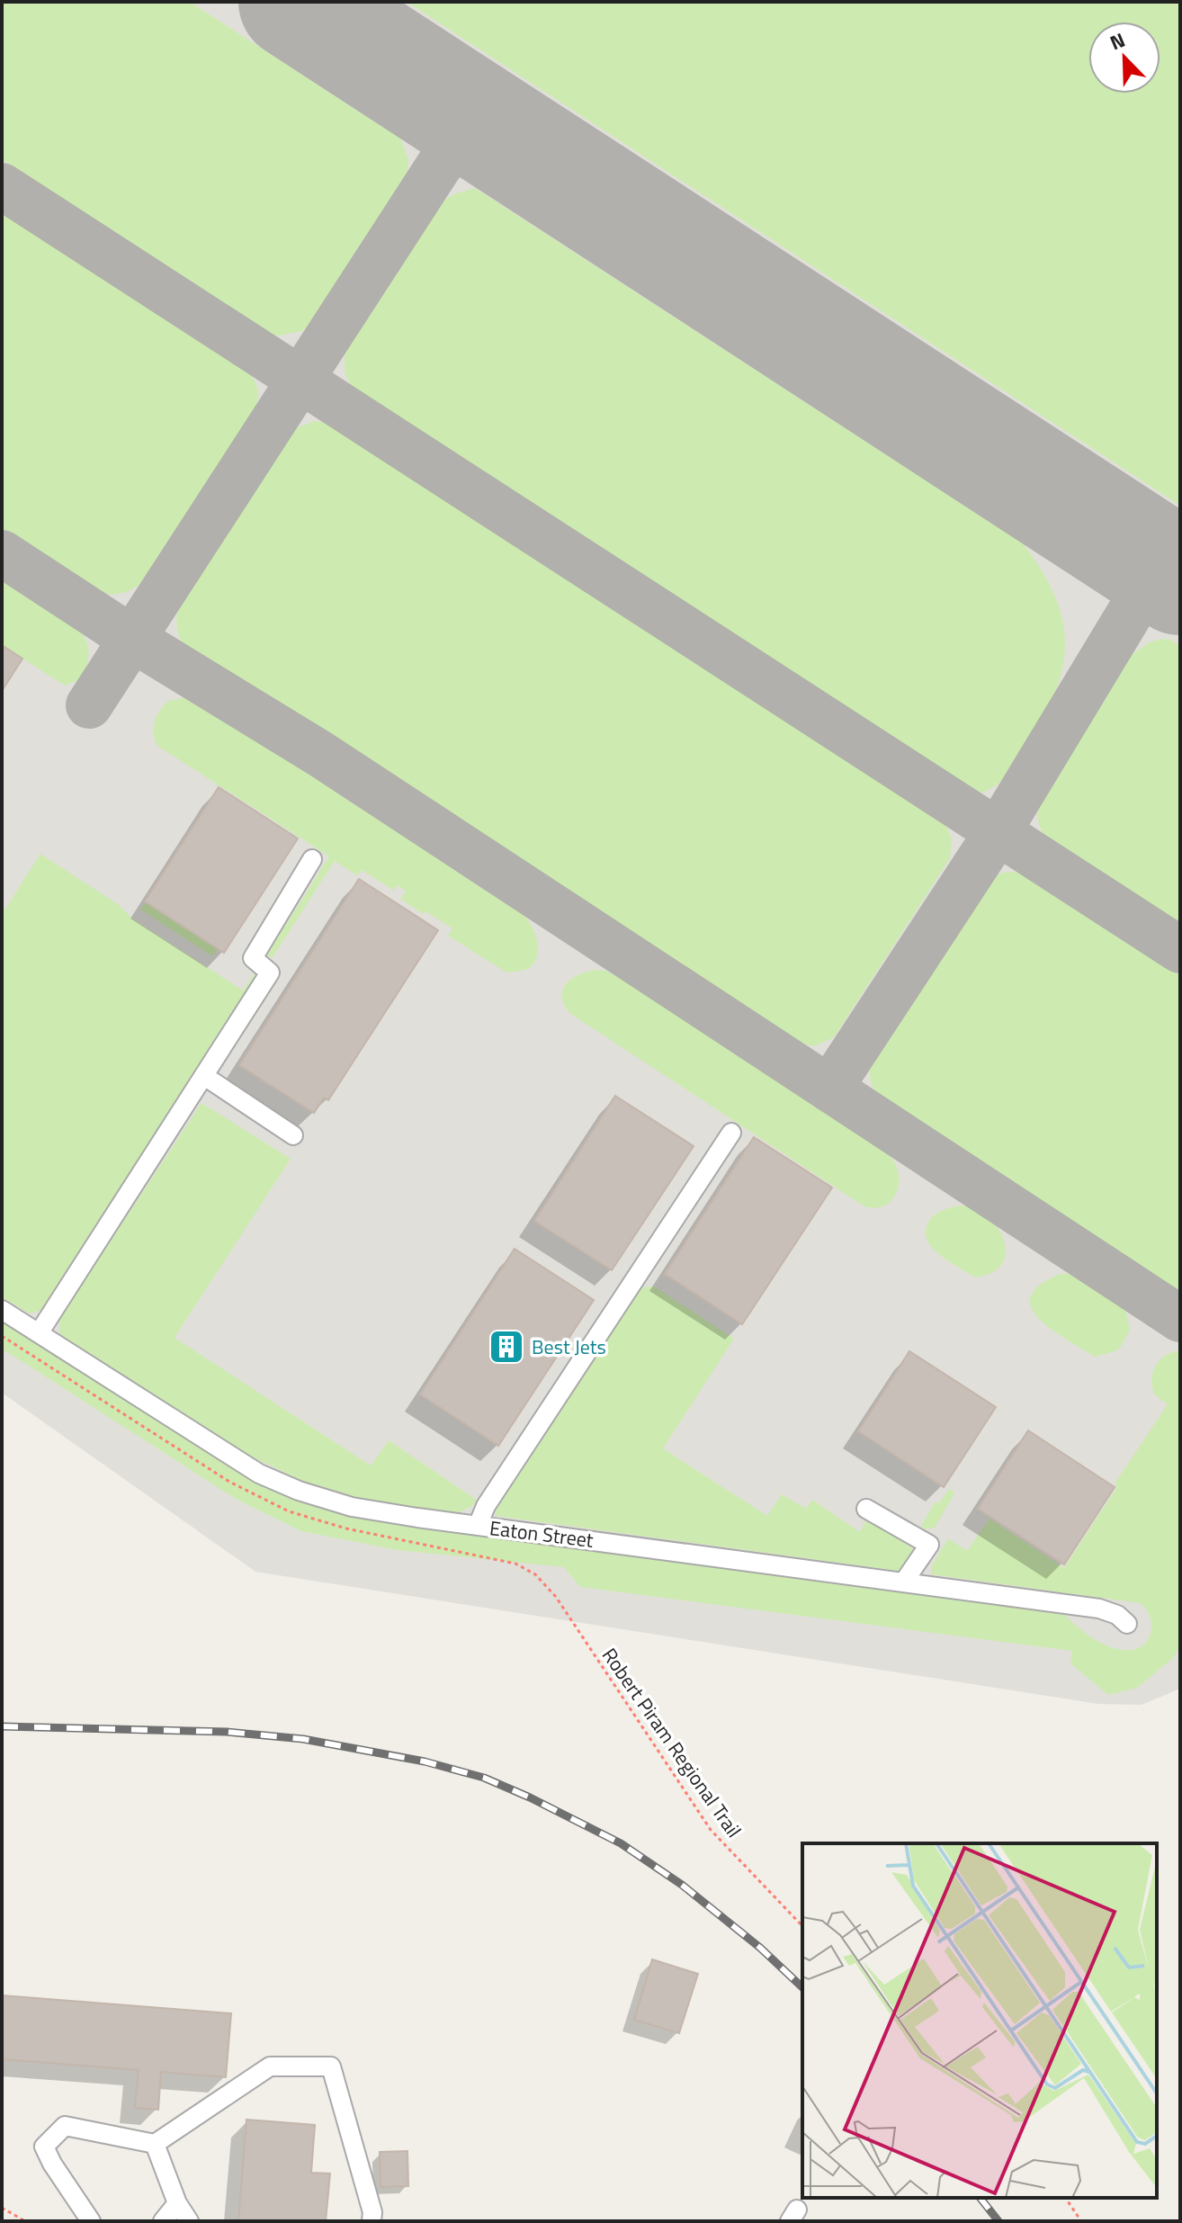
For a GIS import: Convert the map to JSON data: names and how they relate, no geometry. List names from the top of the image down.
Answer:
{
  "streets": {
    "lane": ["Eaton Street"],
    "path": ["Robert Piram Regional Trail"]
  },
  "places": {
    "building": ["Best Jets"]
  },
  "north": "top left"
}
